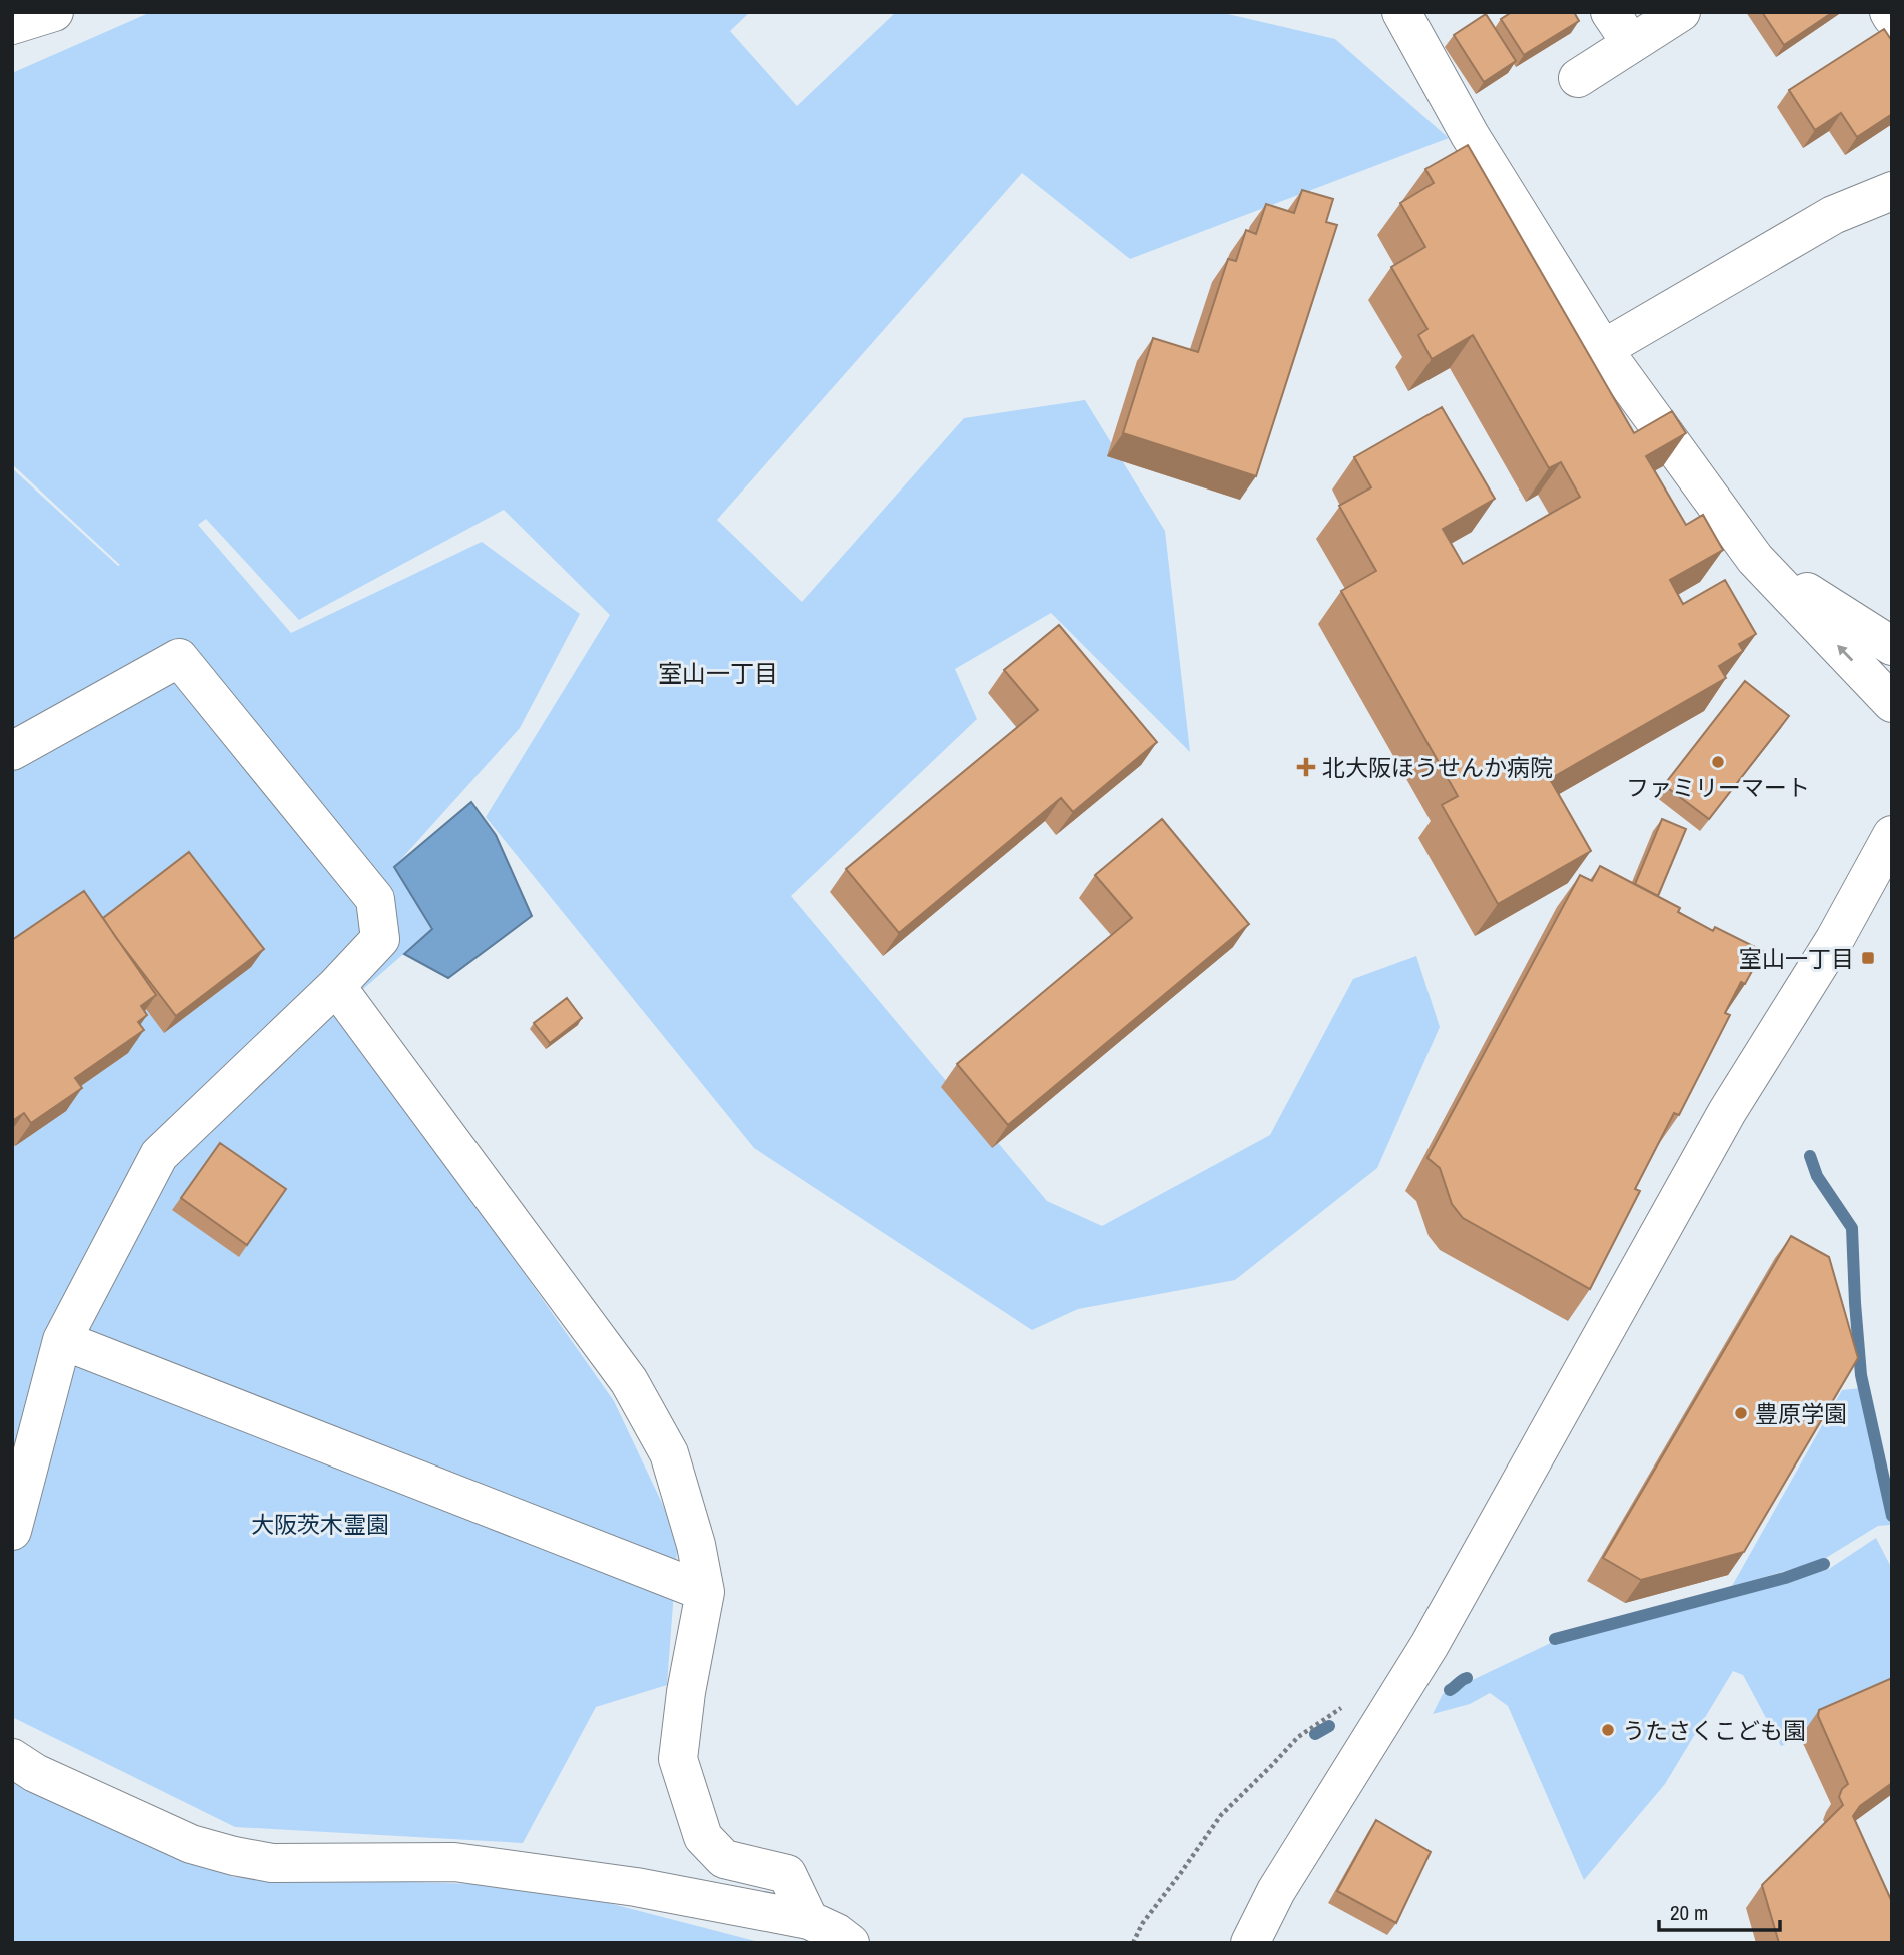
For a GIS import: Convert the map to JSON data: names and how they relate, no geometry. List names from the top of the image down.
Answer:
{
  "districts": ["室山一丁目"],
  "parks": ["大阪茨木霊園"],
  "places": {
    "other": ["ファミリーマート", "豊原学園", "うたさくこども園"],
    "health": ["北大阪ほうせんか病院"],
    "transit": ["室山一丁目"]
  },
  "scale_bar": "20 m"
}
